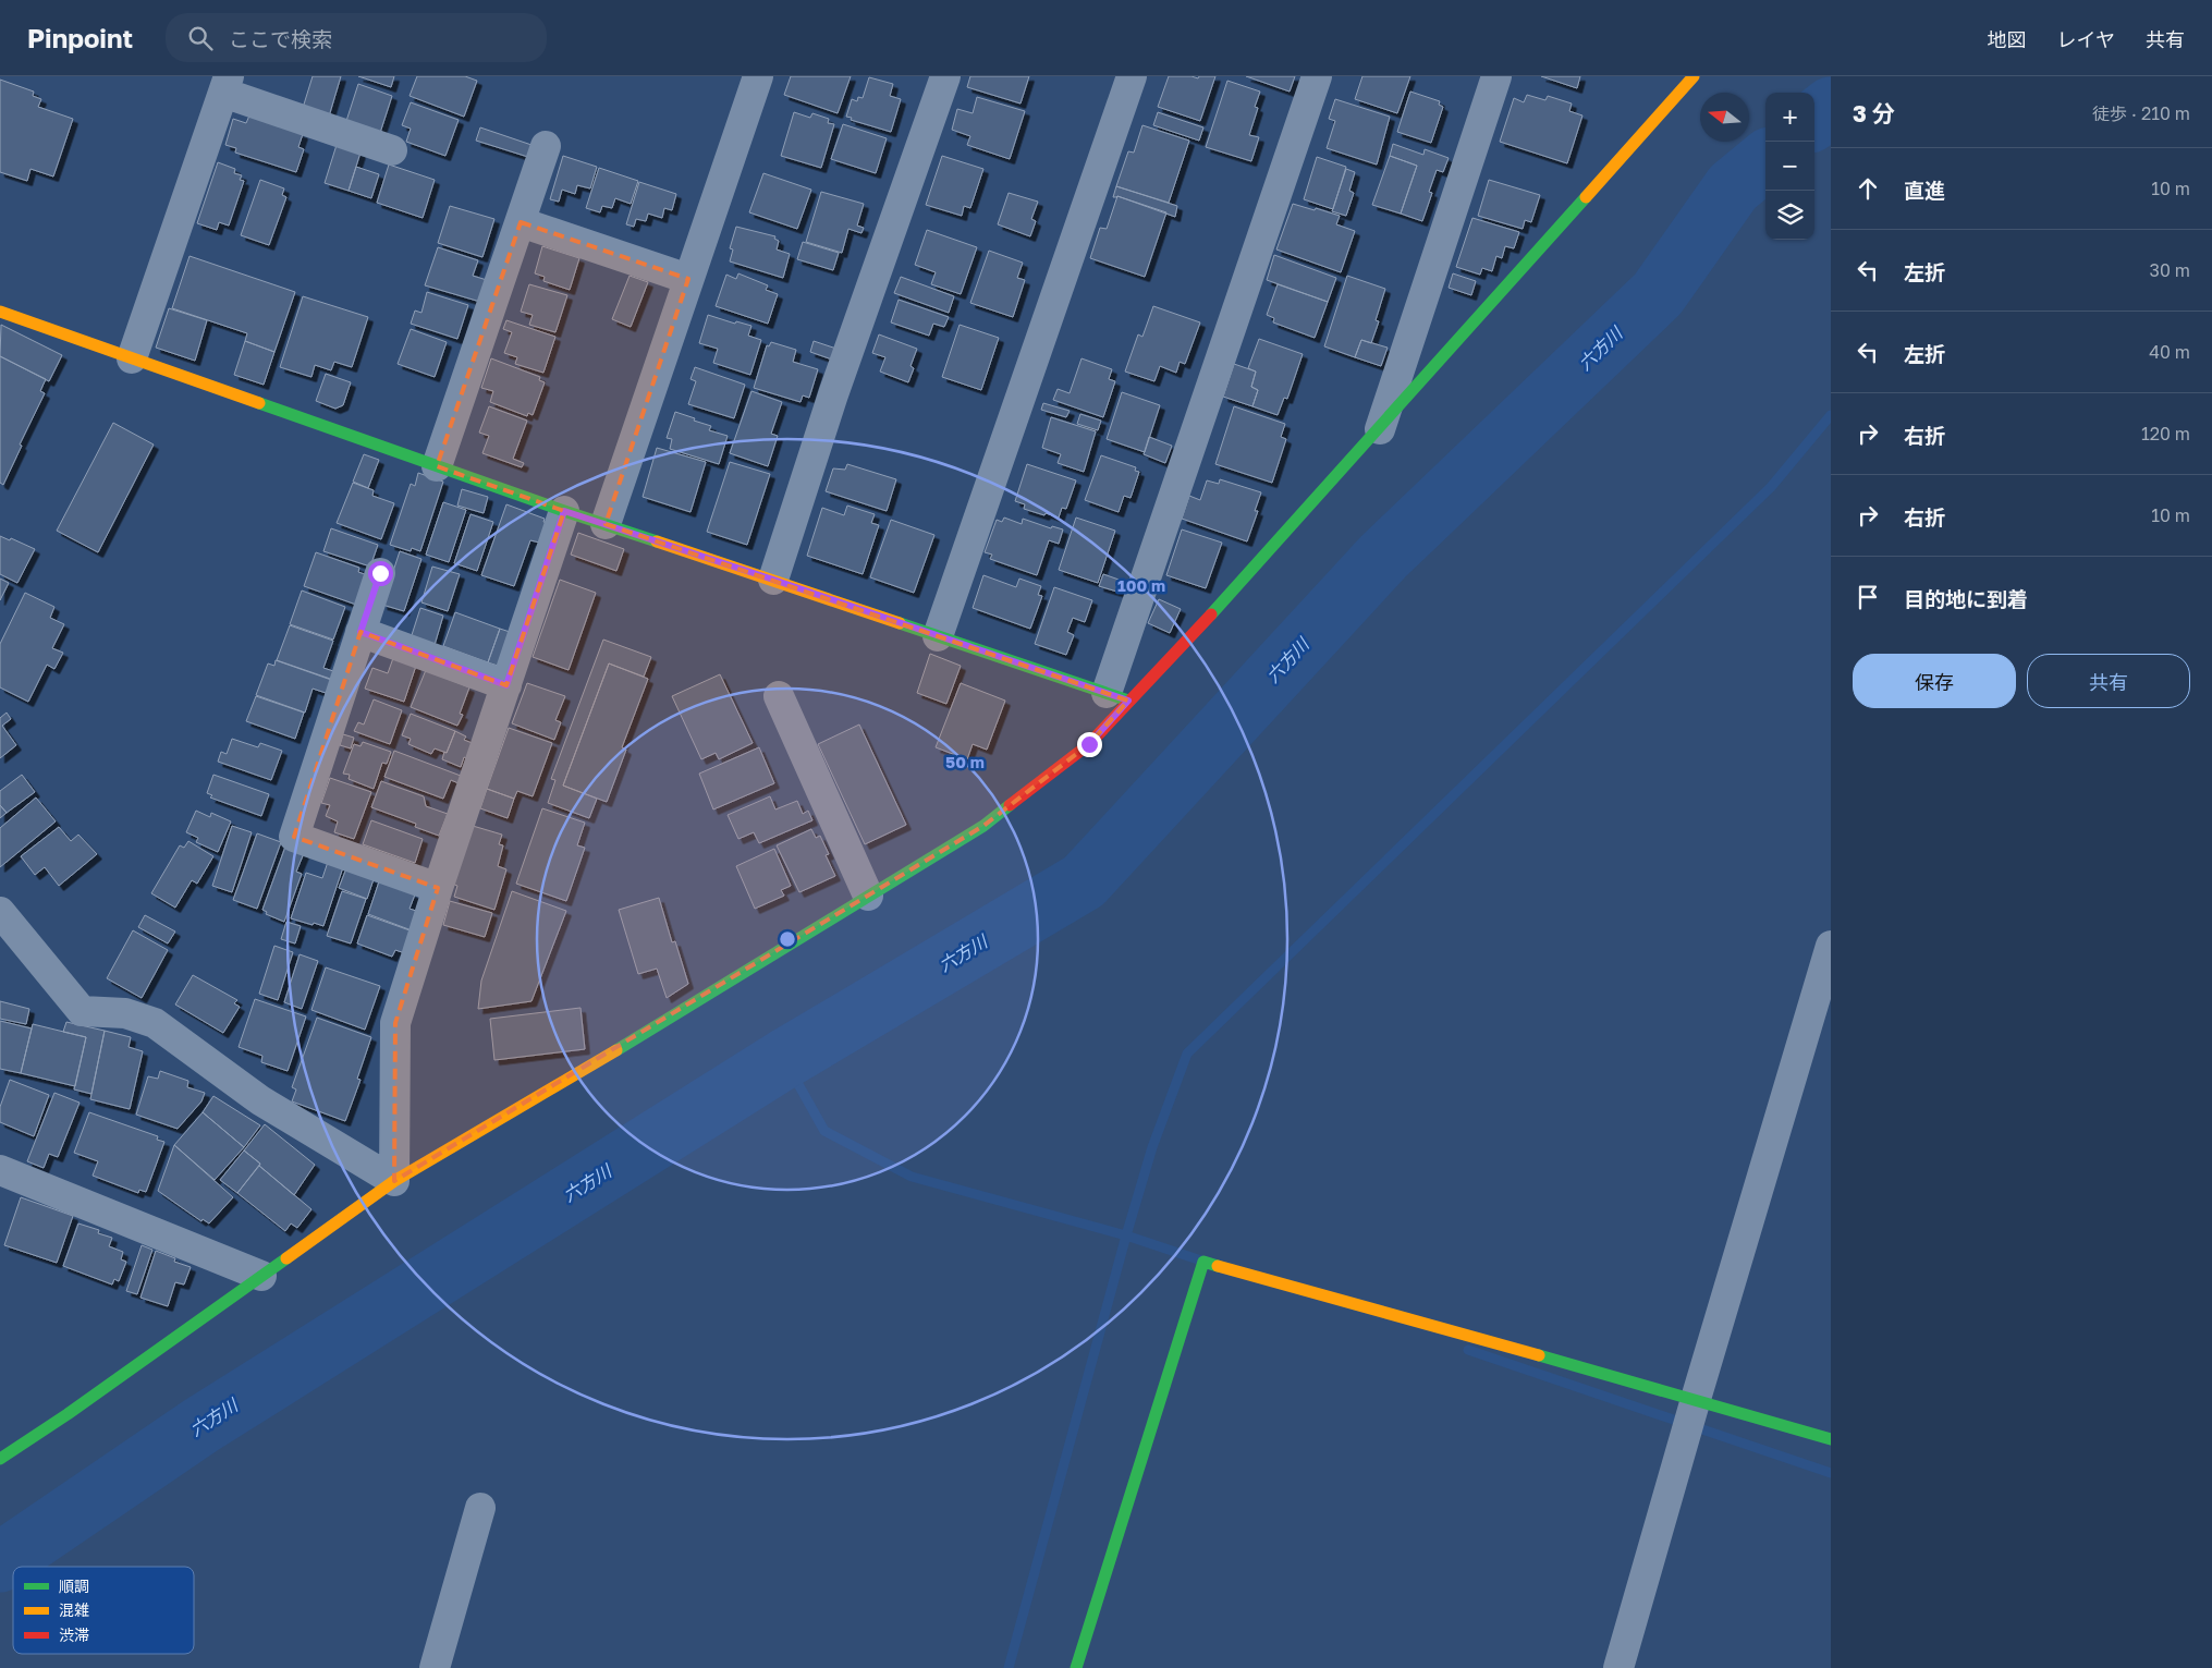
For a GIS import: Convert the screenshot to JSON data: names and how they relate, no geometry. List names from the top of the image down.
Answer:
{
  "water": ["六方川"],
  "legend": ["順調", "混雑", "渋滞"],
  "north": "left",
  "page": {
    "header": "Pinpoint",
    "search": "ここで検索",
    "nav": ["地図", "レイヤ", "共有"],
    "heading": ["3 分", "徒歩 · 210 m"],
    "map_buttons": ["+", "−"],
    "list": [
      ["直進", "10 m"],
      ["左折", "30 m"],
      ["左折", "40 m"],
      ["右折", "120 m"],
      ["右折", "10 m"],
      "目的地に到着"
    ],
    "buttons": ["保存", "共有"]
  },
  "rings": ["100 m", "50 m"]
}
